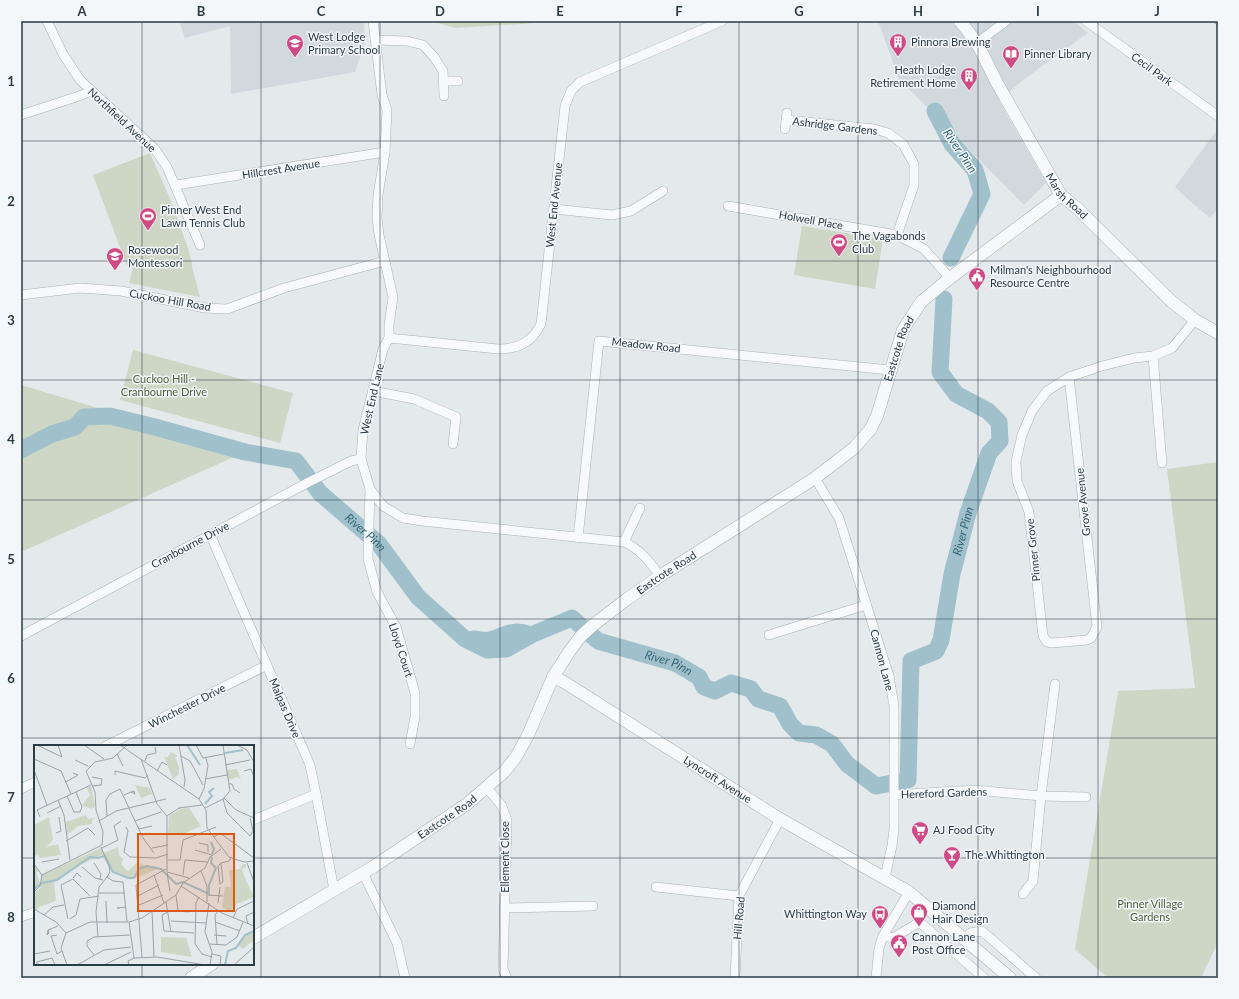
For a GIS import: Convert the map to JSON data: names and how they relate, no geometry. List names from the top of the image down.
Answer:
{
  "streets": {
    "street": [
      "Cecil Park",
      "Northfield Avenue",
      "Ashridge Gardens",
      "Hillcrest Avenue",
      "Marsh Road",
      "West End Avenue",
      "Holwell Place",
      "Cuckoo Hill Road",
      "Meadow Road",
      "Eastcote Road",
      "West End Lane",
      "Grove Avenue",
      "Cranbourne Drive",
      "Pinner Grove",
      "Lloyd Court",
      "Cannon Lane",
      "Winchester Drive",
      "Malpas Drive",
      "Lyncroft Avenue",
      "Hereford Gardens",
      "Ellement Close",
      "Hill Road"
    ]
  },
  "crossings": [
    ["Northfield Avenue", "Hillcrest Avenue"],
    ["Ashridge Gardens", "Holwell Place"],
    ["Hillcrest Avenue", "West End Lane"],
    ["Marsh Road", "Eastcote Road"],
    ["Marsh Road", "Pinner Grove"],
    ["West End Avenue", "West End Lane"],
    ["Holwell Place", "Eastcote Road"],
    ["Cuckoo Hill Road", "West End Lane"],
    ["Meadow Road", "Eastcote Road"],
    ["Meadow Road", "West End Lane"],
    ["Eastcote Road", "West End Lane"],
    ["Eastcote Road", "Cannon Lane"],
    ["Eastcote Road", "Malpas Drive"],
    ["Eastcote Road", "Lyncroft Avenue"],
    ["Eastcote Road", "Ellement Close"],
    ["West End Lane", "Cranbourne Drive"],
    ["West End Lane", "Lloyd Court"],
    ["Grove Avenue", "Pinner Grove"],
    ["Cranbourne Drive", "Malpas Drive"],
    ["Cannon Lane", "Lyncroft Avenue"],
    ["Cannon Lane", "Hereford Gardens"],
    ["Winchester Drive", "Malpas Drive"],
    ["Lyncroft Avenue", "Hill Road"]
  ],
  "water": ["River Pinn"],
  "parks": ["Cuckoo Hill - Cranbourne Drive", "Pinner Village Gardens"],
  "places": {
    "building": ["Pinnora Brewing", "Heath Lodge Retirement Home"],
    "school or university": ["West Lodge Primary School", "Rosewood Montessori"],
    "library": ["Pinner Library"],
    "sports": ["Pinner West End Lawn Tennis Club", "The Vagabonds Club"],
    "public building": ["Milman's Neighbourhood Resource Centre", "Cannon Lane Post Office"],
    "supermarket": ["AJ Food City"],
    "bar": ["The Whittington"],
    "shop": ["Diamond Hair Design"],
    "bus stop": ["Whittington Way"]
  },
  "grid": {
    "columns": [
      "A",
      "B",
      "C",
      "D",
      "E",
      "F",
      "G",
      "H",
      "I",
      "J"
    ],
    "rows": [
      "1",
      "2",
      "3",
      "4",
      "5",
      "6",
      "7",
      "8"
    ]
  }
}
